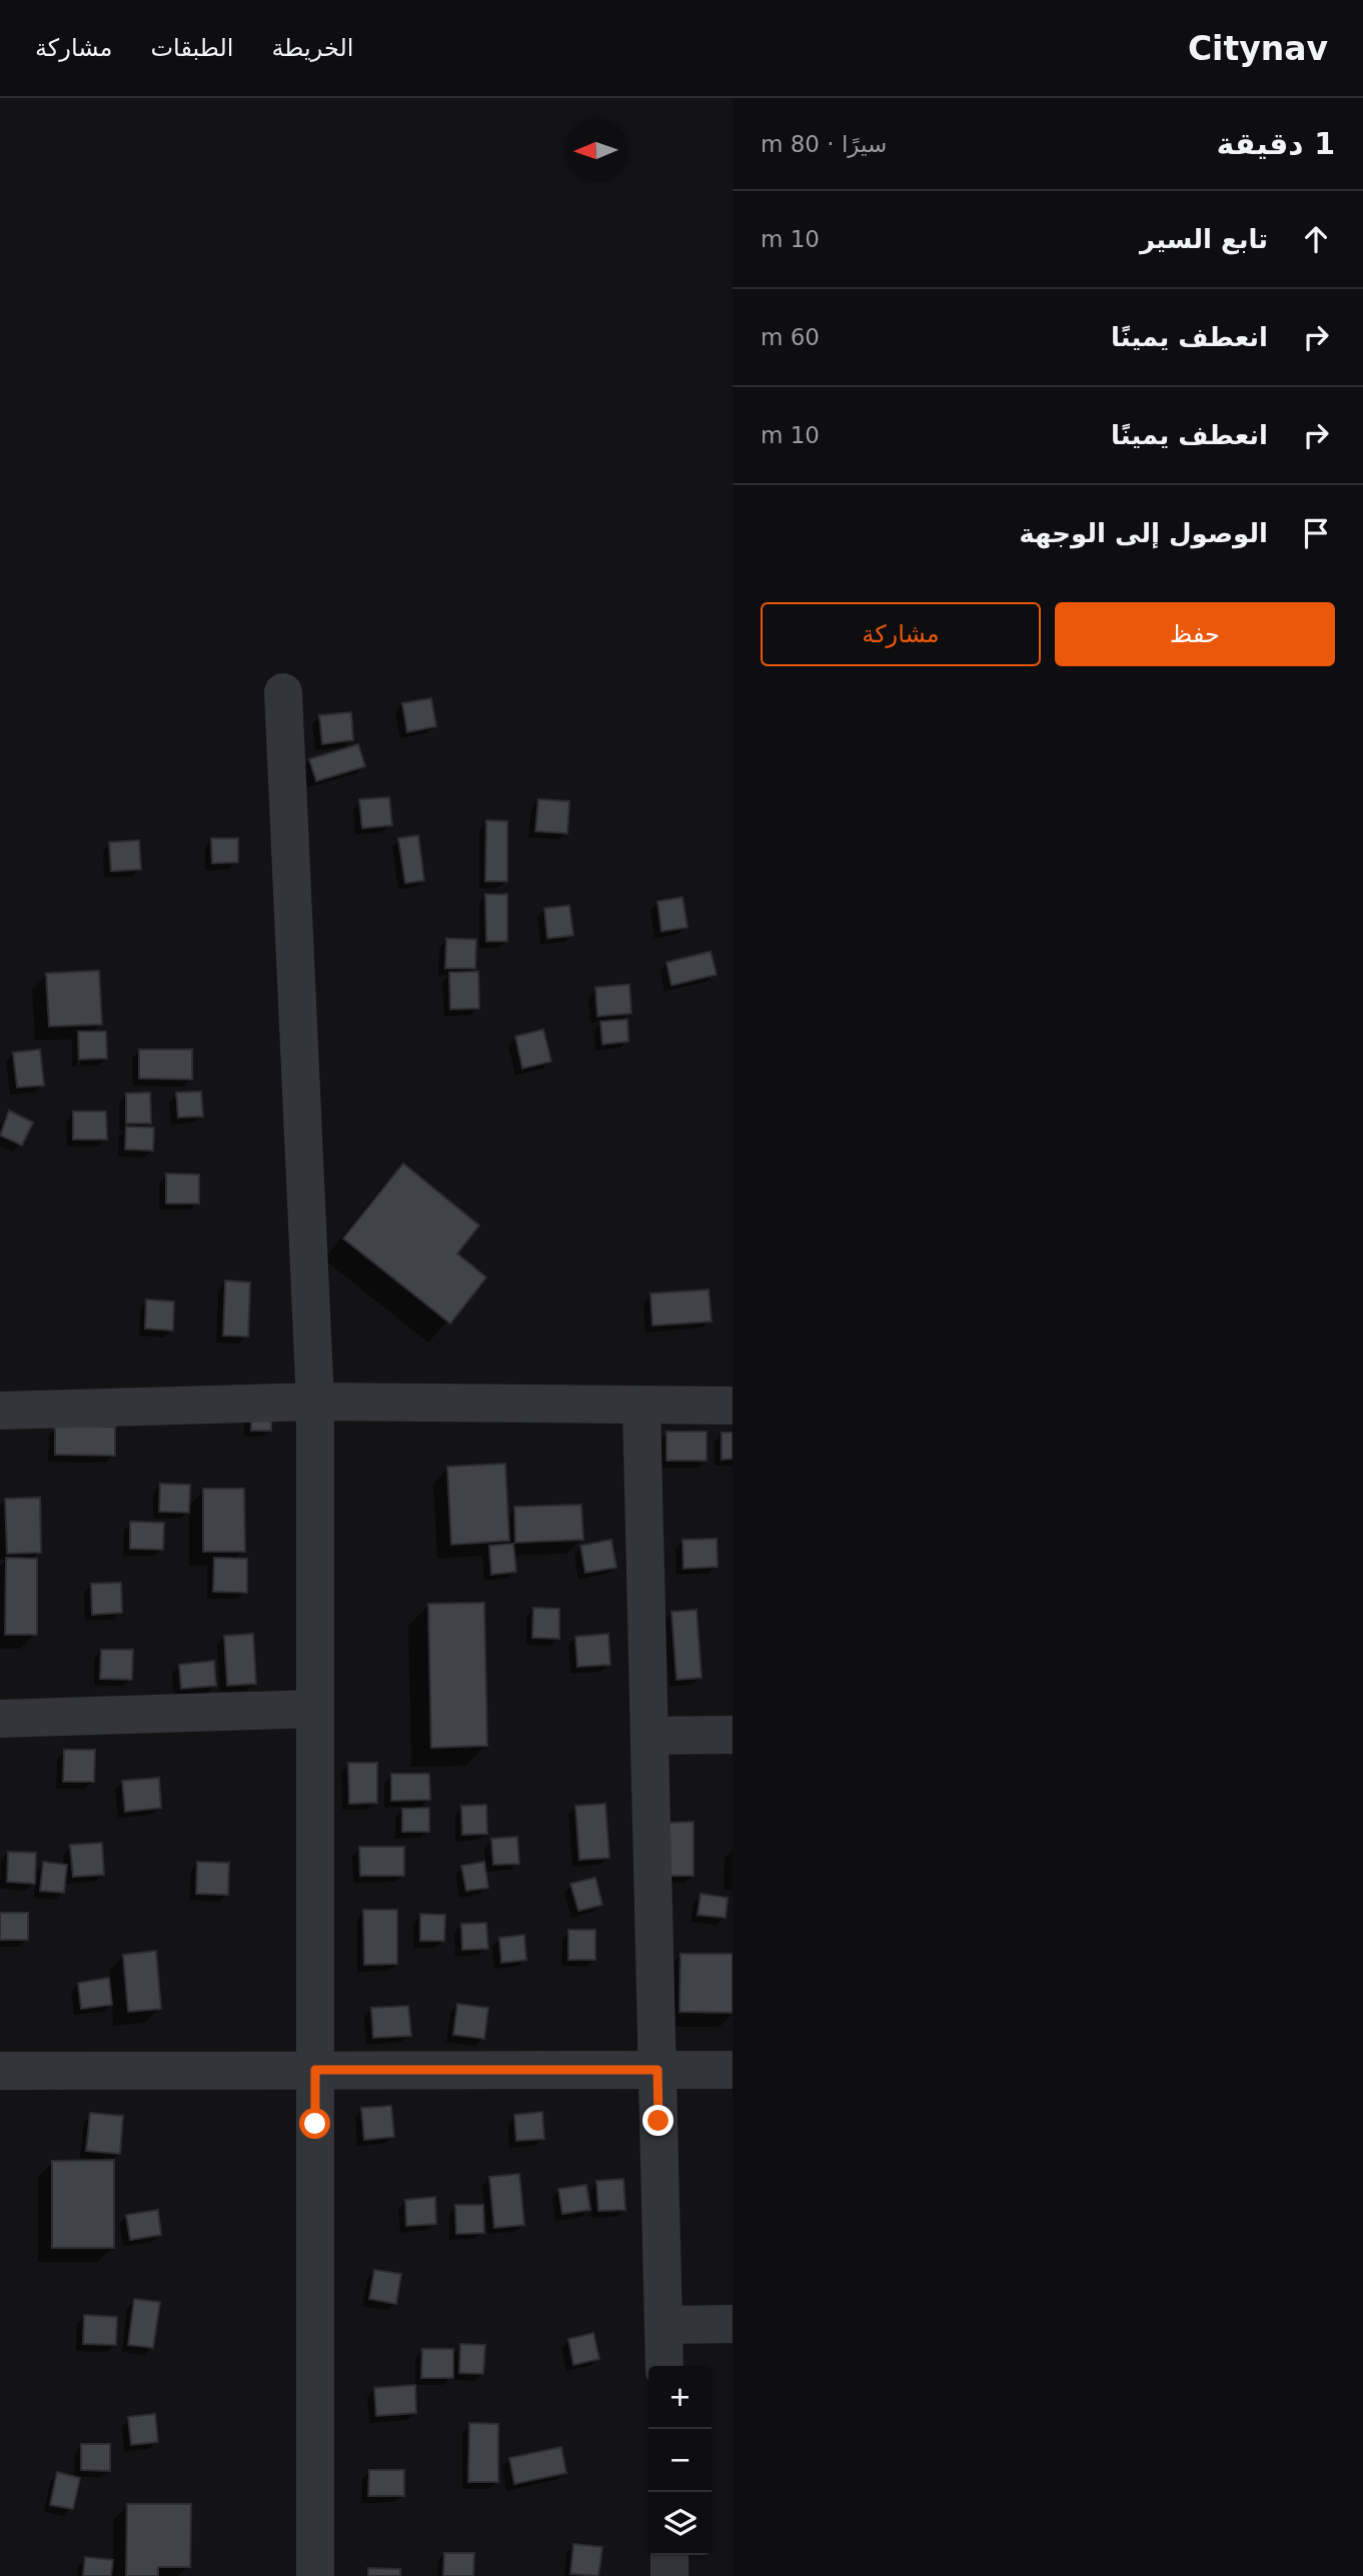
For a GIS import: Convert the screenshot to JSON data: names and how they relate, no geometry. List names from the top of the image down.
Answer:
{
  "north": "left",
  "page": {
    "header": "Citynav",
    "nav": ["الخريطة", "الطبقات", "مشاركة"],
    "heading": ["1 دقيقة", "سيرًا · 80 m"],
    "list": [
      ["تابع السير", "10 m"],
      ["انعطف يمينًا", "60 m"],
      ["انعطف يمينًا", "10 m"],
      "الوصول إلى الوجهة"
    ],
    "buttons": ["حفظ", "مشاركة"],
    "map_buttons": ["+", "−"]
  }
}
